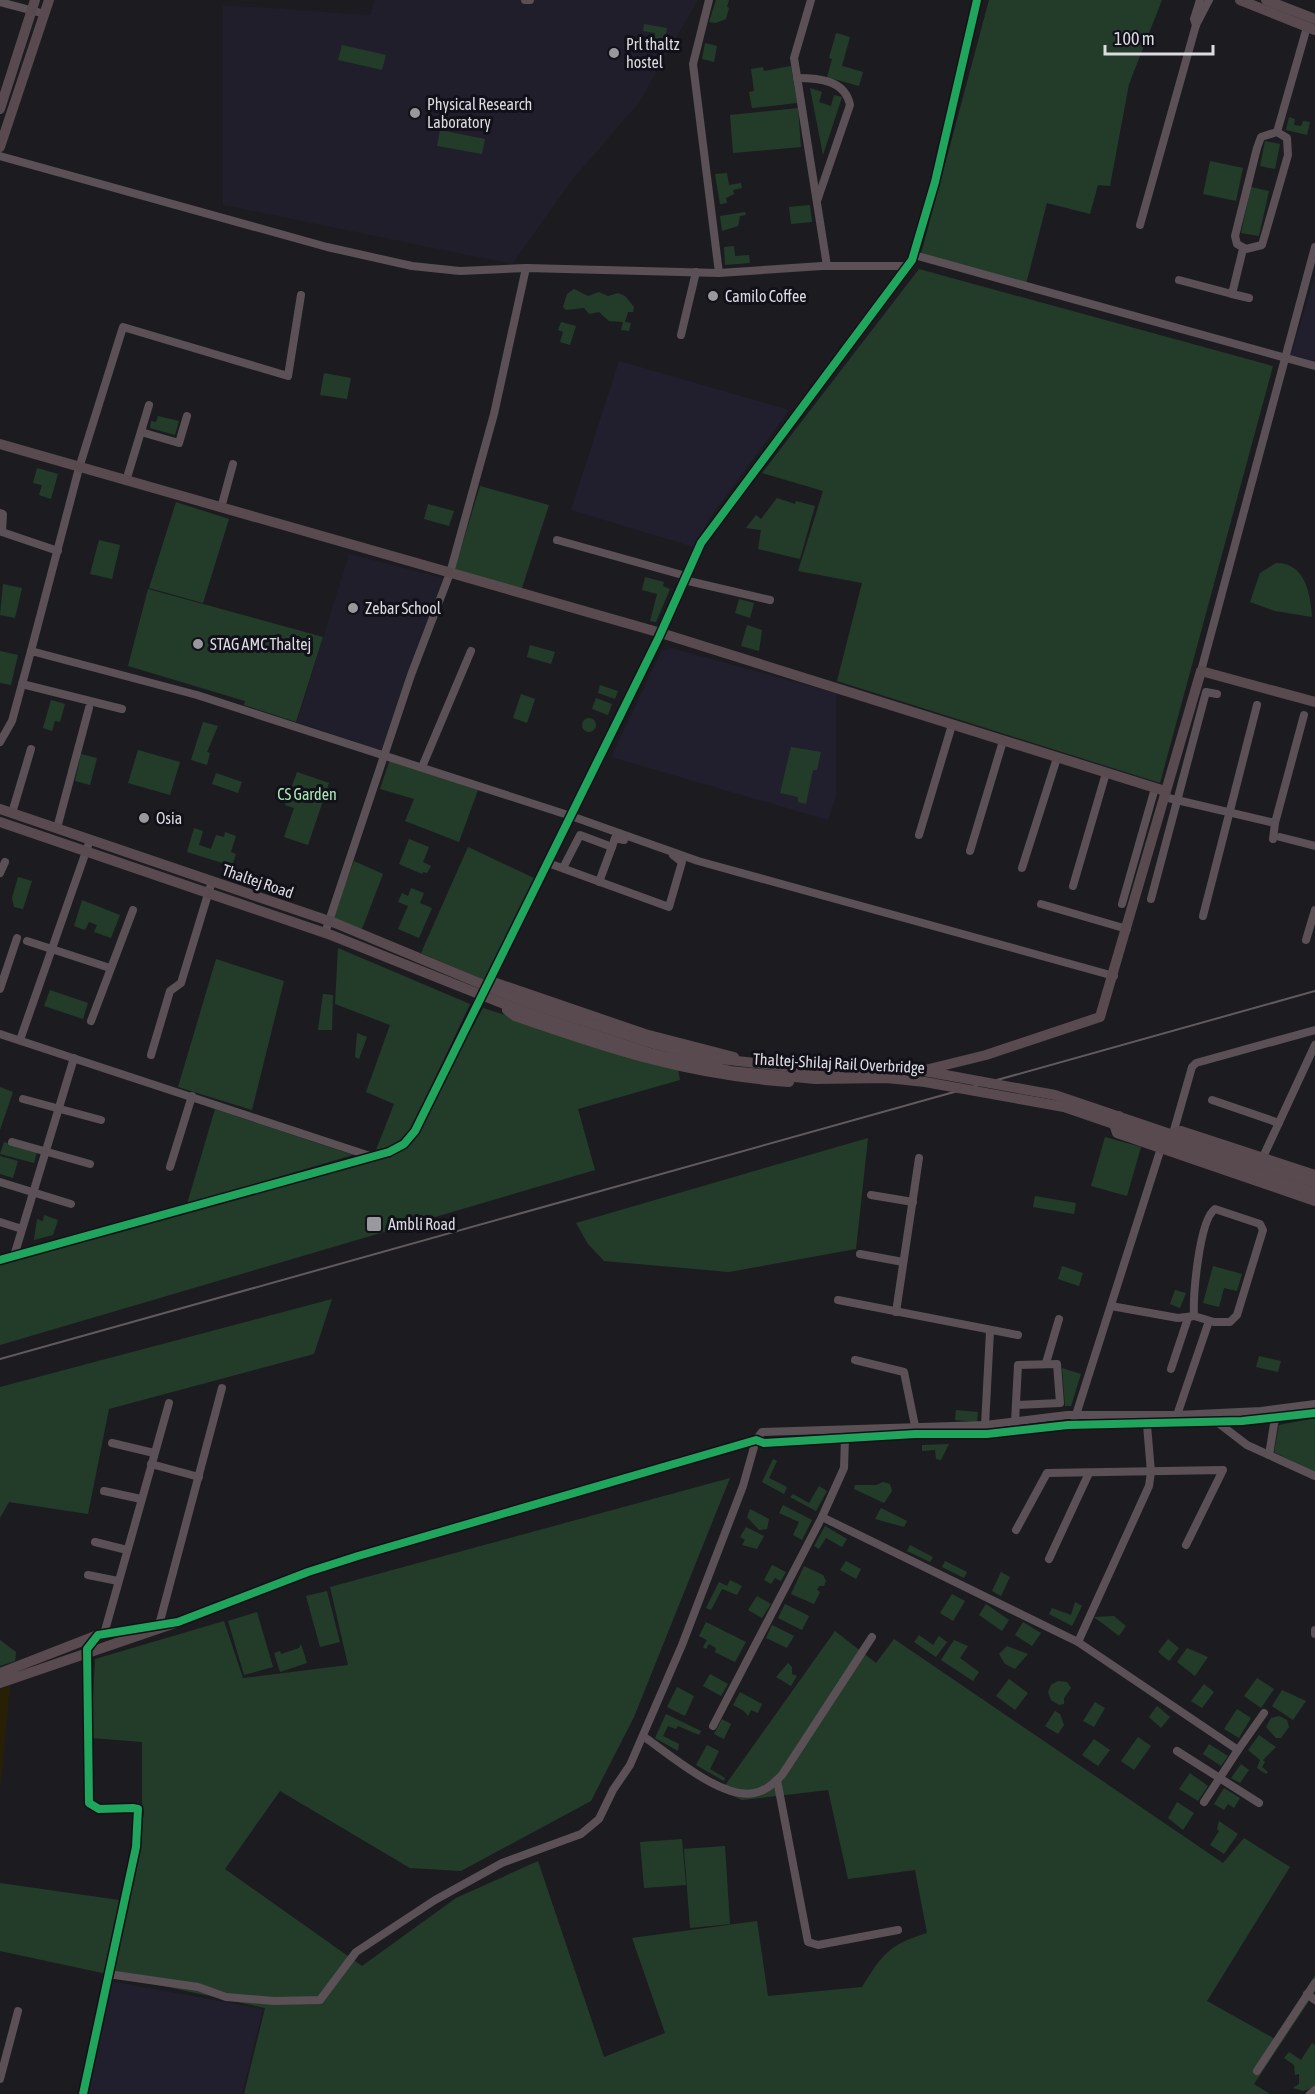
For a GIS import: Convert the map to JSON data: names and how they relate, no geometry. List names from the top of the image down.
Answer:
{
  "streets": {
    "street": ["Thaltej Road", "Thaltej-Shilaj Rail Overbridge"]
  },
  "crossings": [
    ["Thaltej Road", "Thaltej-Shilaj Rail Overbridge"]
  ],
  "parks": ["CS Garden"],
  "places": {
    "other": [
      "Prl thaltz hostel",
      "Physical Research Laboratory",
      "Camilo Coffee",
      "Zebar School",
      "STAG AMC Thaltej",
      "Osia"
    ],
    "transit": ["Ambli Road"]
  },
  "scale_bar": "100 m"
}
